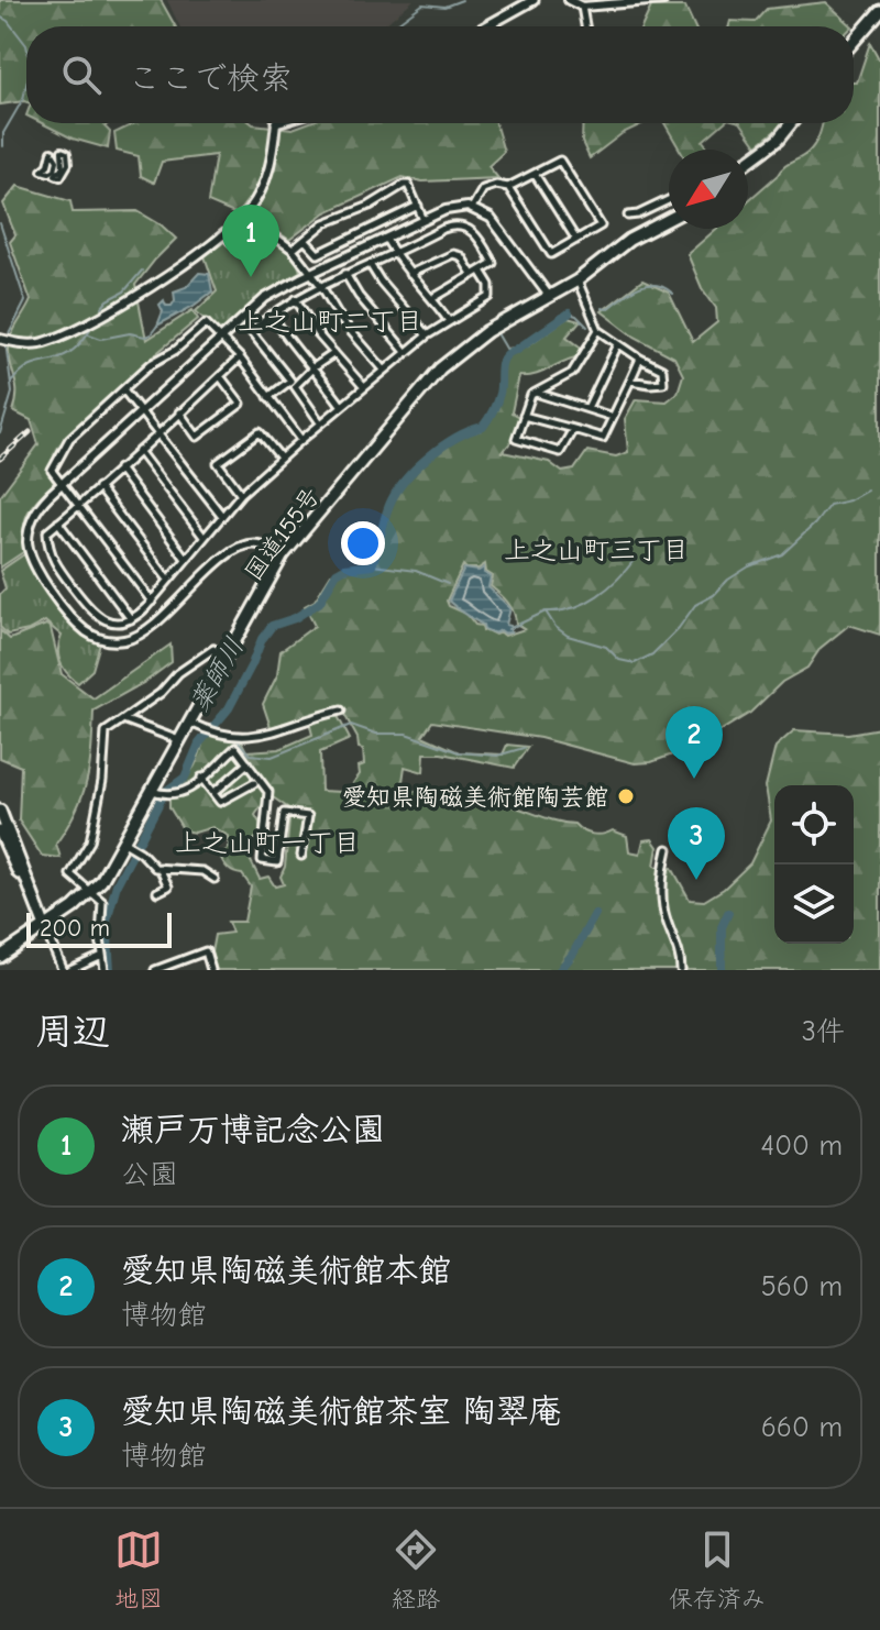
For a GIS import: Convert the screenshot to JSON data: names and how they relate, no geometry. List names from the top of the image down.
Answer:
{
  "streets": {
    "highway": ["国道155号"]
  },
  "districts": ["上之山町二丁目", "上之山町三丁目", "上之山町一丁目"],
  "water": ["薬師川"],
  "places": ["愛知県陶磁美術館陶芸館"],
  "scale_bar": "200 m",
  "north": "bottom left",
  "page": {
    "search": "ここで検索",
    "pins": ["1", "2", "3"],
    "scale": "200 m",
    "heading": ["周辺", "3件"],
    "list": [
      {
        "mark": "1",
        "name": "瀬戸万博記念公園",
        "note": "公園",
        "value": "400 m"
      },
      {
        "mark": "2",
        "name": "愛知県陶磁美術館本館",
        "note": "博物館",
        "value": "560 m"
      },
      {
        "mark": "3",
        "name": "愛知県陶磁美術館茶室 陶翠庵",
        "note": "博物館",
        "value": "660 m"
      }
    ],
    "nav": ["地図", "経路", "保存済み"]
  }
}
